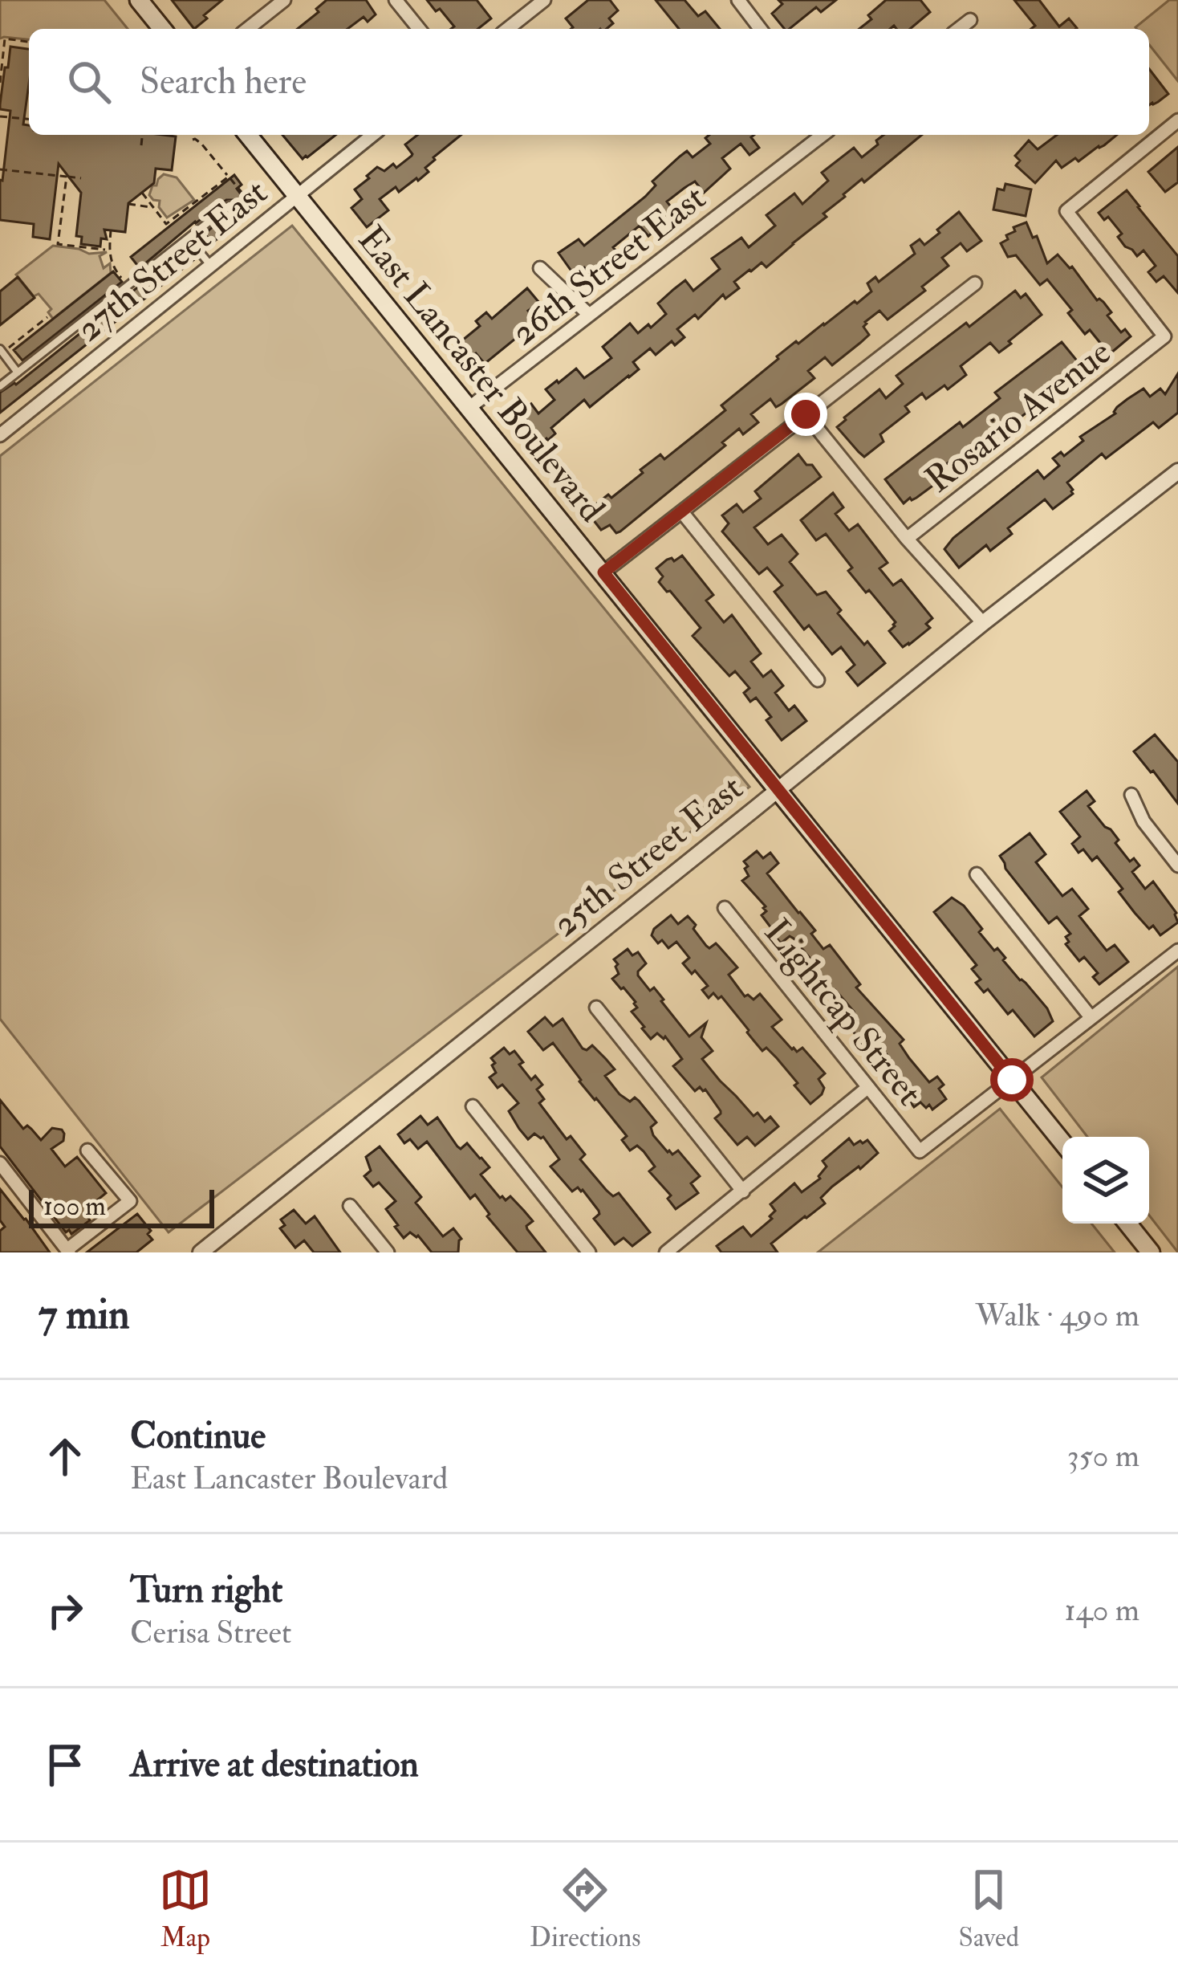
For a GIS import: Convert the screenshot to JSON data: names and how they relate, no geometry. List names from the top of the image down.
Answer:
{
  "streets": {
    "main road": ["East Lancaster Boulevard"],
    "street": [
      "27th Street East",
      "26th Street East",
      "Rosario Avenue",
      "25th Street East",
      "Lightcap Street"
    ]
  },
  "crossings": [
    ["27th Street East", "East Lancaster Boulevard"],
    ["26th Street East", "East Lancaster Boulevard"],
    ["East Lancaster Boulevard", "25th Street East"],
    ["East Lancaster Boulevard", "Lightcap Street"]
  ],
  "scale_bar": "100 m",
  "page": {
    "search": "Search here",
    "scale": "100 m",
    "heading": ["7 min", "Walk · 490 m"],
    "list": [
      ["Continue", "East Lancaster Boulevard", "350 m"],
      ["Turn right", "Cerisa Street", "140 m"],
      "Arrive at destination"
    ],
    "nav": ["Map", "Directions", "Saved"]
  }
}
